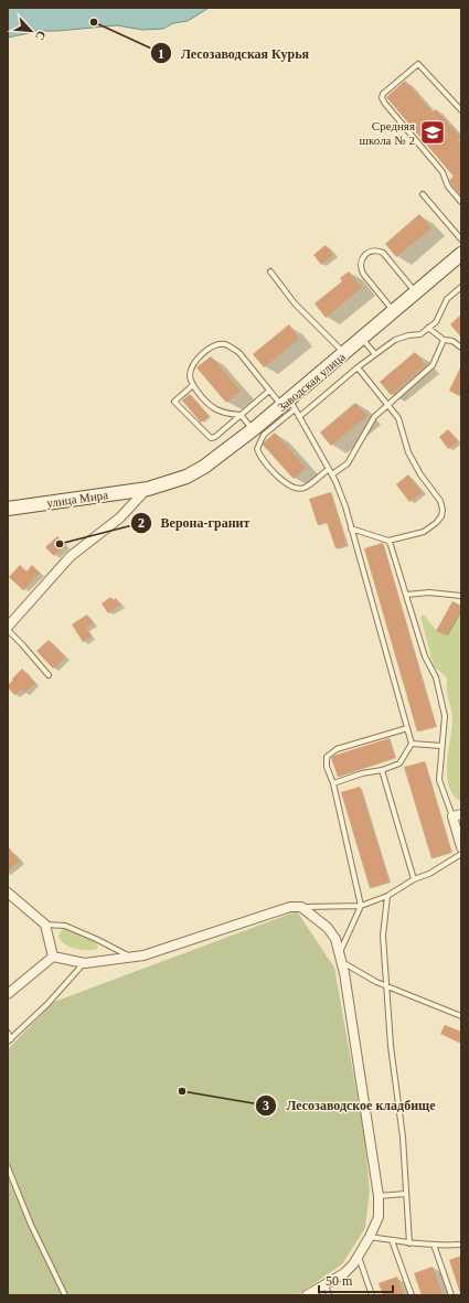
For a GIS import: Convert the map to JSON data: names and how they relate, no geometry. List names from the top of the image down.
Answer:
{
  "streets": {
    "street": ["Заводская улица", "улица Мира"]
  },
  "crossings": [
    ["Заводская улица", "улица Мира"]
  ],
  "places": {
    "other": ["Лесозаводская Курья", "Верона-гранит", "Лесозаводское кладбище"],
    "school or university": ["Средняя школа № 2"]
  },
  "scale_bar": "50 m",
  "north": "bottom right"
}
